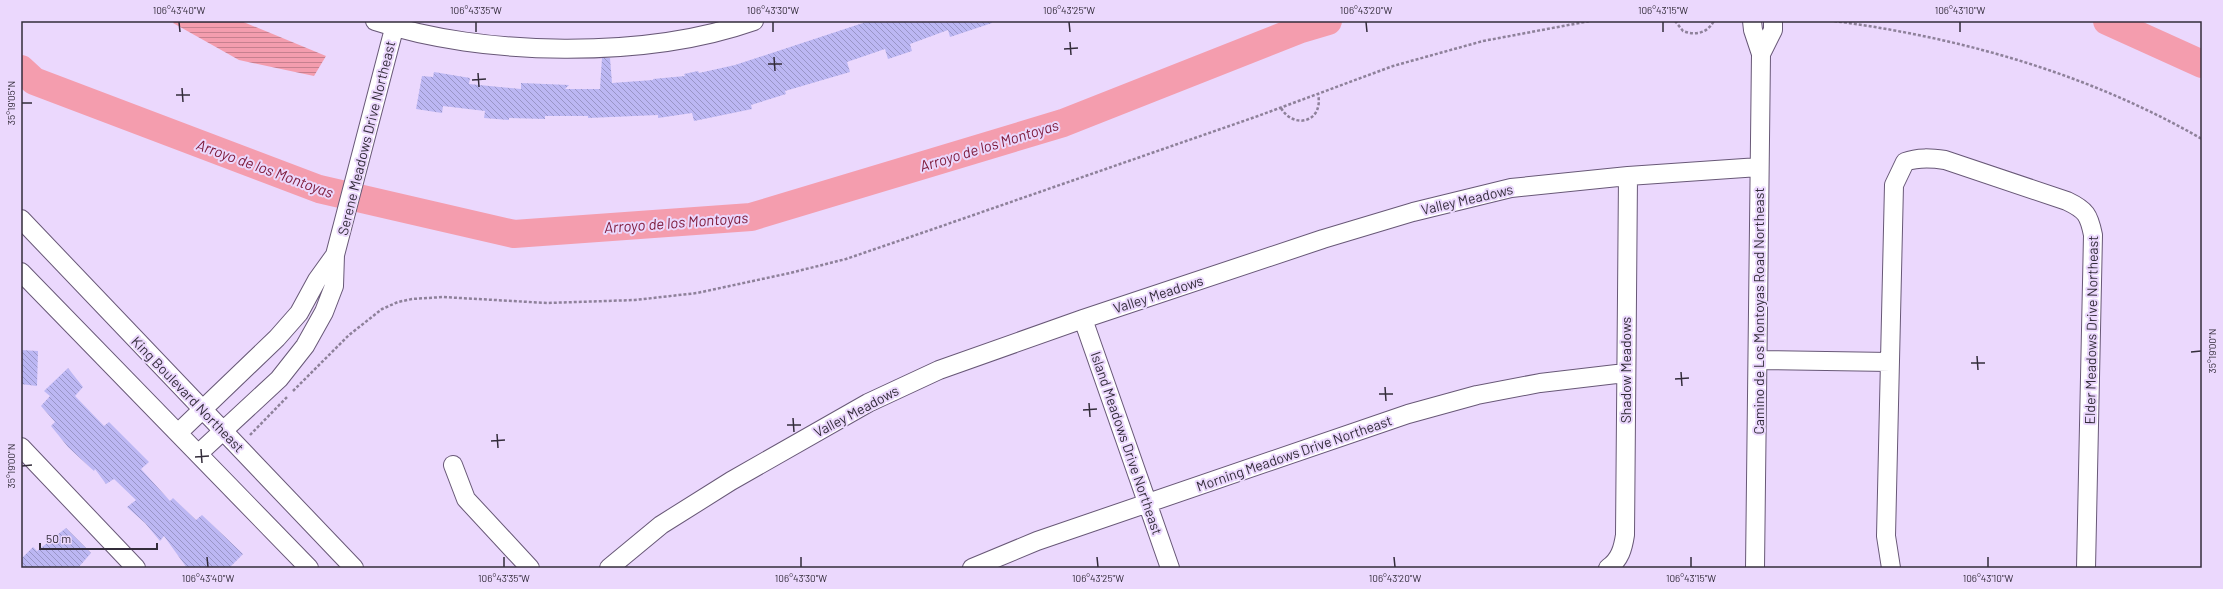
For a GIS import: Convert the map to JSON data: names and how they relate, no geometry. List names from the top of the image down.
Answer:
{
  "streets": {
    "street": [
      "Serene Meadows Drive Northeast",
      "Valley Meadows",
      "Camino de Los Montoyas Road Northeast",
      "Elder Meadows Drive Northeast",
      "Shadow Meadows",
      "King Boulevard Northeast",
      "Island Meadows Drive Northeast",
      "Morning Meadows Drive Northeast"
    ]
  },
  "crossings": [
    ["Serene Meadows Drive Northeast", "King Boulevard Northeast"],
    ["Valley Meadows", "Camino de Los Montoyas Road Northeast"],
    ["Valley Meadows", "Shadow Meadows"],
    ["Valley Meadows", "Island Meadows Drive Northeast"],
    ["Shadow Meadows", "Morning Meadows Drive Northeast"],
    ["Island Meadows Drive Northeast", "Morning Meadows Drive Northeast"]
  ],
  "water": ["Arroyo de los Montoyas"],
  "scale_bar": "50 m",
  "coordinates": [
    "106°43'40\"W",
    "106°43'35\"W",
    "106°43'30\"W",
    "106°43'25\"W",
    "106°43'20\"W",
    "106°43'15\"W",
    "106°43'10\"W",
    "35°19'05\"N",
    "35°19'00\"N"
  ]
}
